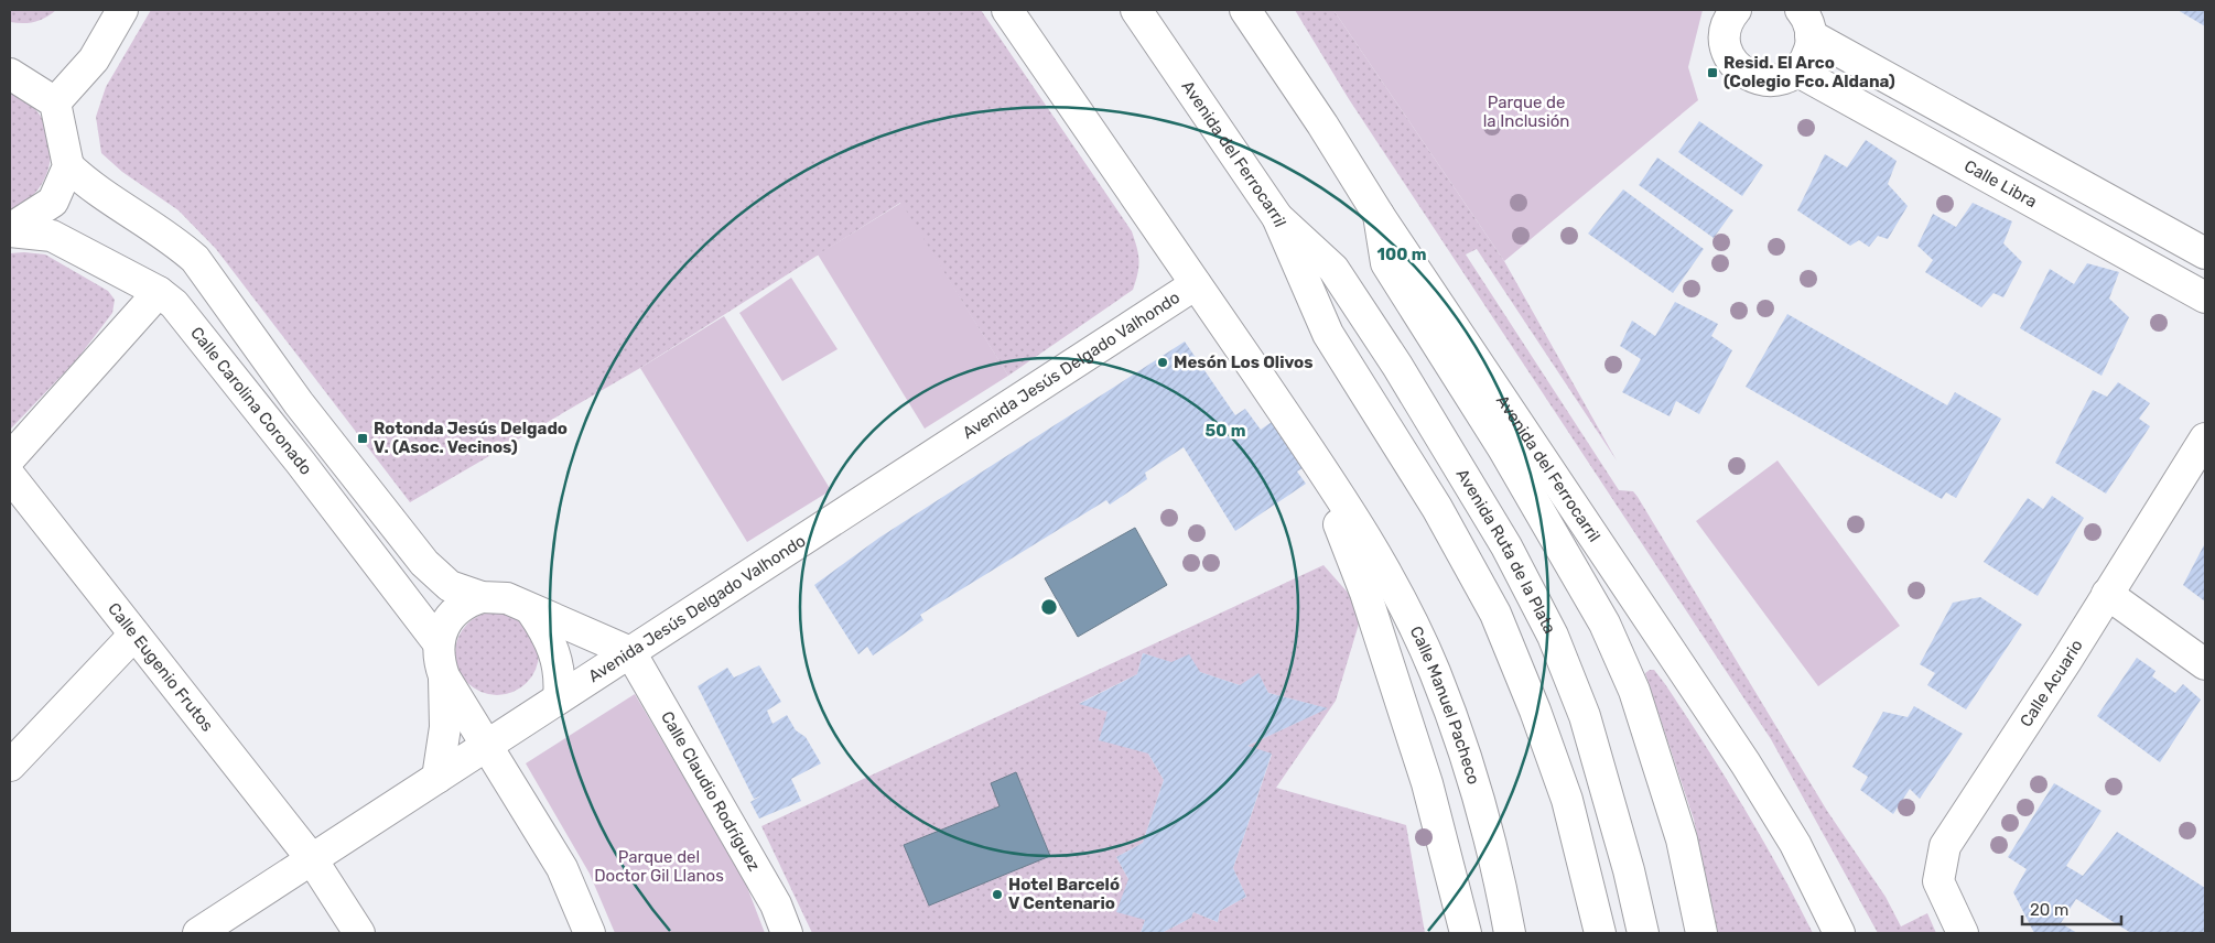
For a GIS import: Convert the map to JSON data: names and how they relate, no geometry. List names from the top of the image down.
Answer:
{
  "streets": {
    "main road": [
      "Avenida del Ferrocarril",
      "Calle Libra",
      "Avenida Jesús Delgado Valhondo",
      "Calle Carolina Coronado",
      "Avenida Ruta de la Plata",
      "Calle Eugenio Frutos",
      "Calle Acuario",
      "Calle Manuel Pacheco",
      "Calle Claudio Rodríguez"
    ]
  },
  "crossings": [
    ["Avenida del Ferrocarril", "Avenida Ruta de la Plata"],
    ["Avenida Jesús Delgado Valhondo", "Calle Carolina Coronado"],
    ["Avenida Jesús Delgado Valhondo", "Calle Eugenio Frutos"],
    ["Avenida Jesús Delgado Valhondo", "Calle Manuel Pacheco"],
    ["Avenida Jesús Delgado Valhondo", "Calle Claudio Rodríguez"]
  ],
  "parks": ["Parque de la Inclusión", "Parque del Doctor Gil Llanos"],
  "places": {
    "transit": ["Resid. El Arco (Colegio Fco. Aldana)", "Rotonda Jesús Delgado V. (Asoc. Vecinos)"],
    "other": ["Mesón Los Olivos", "Hotel Barceló V Centenario"]
  },
  "scale_bar": "20 m",
  "rings": ["100 m", "50 m"]
}
